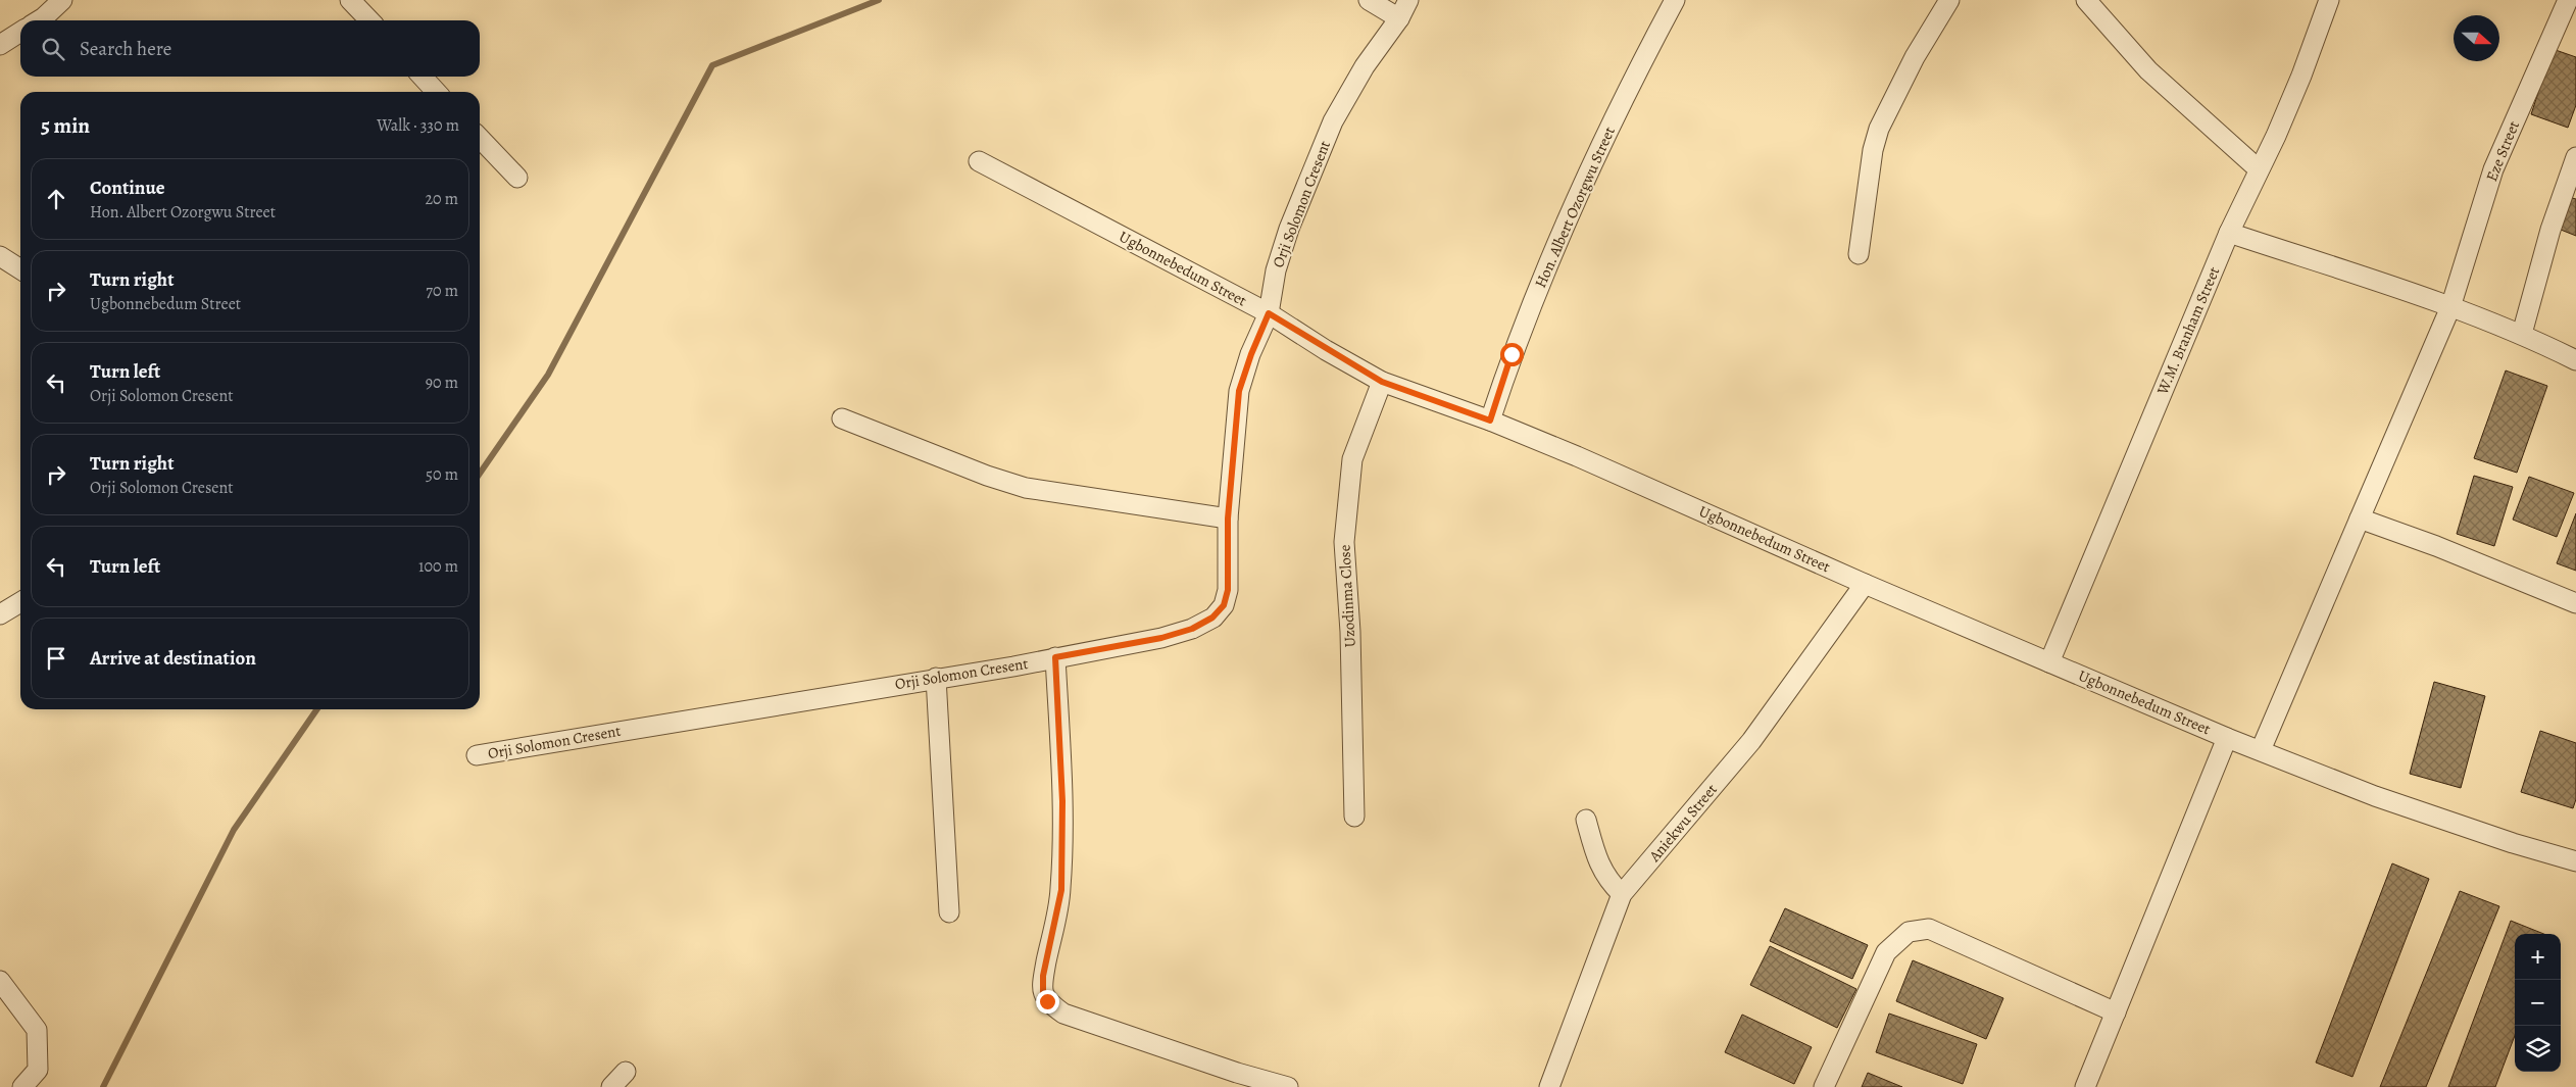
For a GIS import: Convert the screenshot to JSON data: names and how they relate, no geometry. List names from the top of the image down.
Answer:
{
  "streets": {
    "street": [
      "Eze Street",
      "Orji Solomon Cresent",
      "Hon. Albert Ozorgwu Street",
      "Ugbonnebedum Street",
      "W.M. Branham Street",
      "Uzodinma Close",
      "Aniekwu Street"
    ]
  },
  "crossings": [
    ["Eze Street", "Ugbonnebedum Street"],
    ["Orji Solomon Cresent", "Ugbonnebedum Street"],
    ["Hon. Albert Ozorgwu Street", "Ugbonnebedum Street"],
    ["Ugbonnebedum Street", "W.M. Branham Street"],
    ["Ugbonnebedum Street", "Uzodinma Close"],
    ["Ugbonnebedum Street", "Aniekwu Street"]
  ],
  "north": "right",
  "page": {
    "search": "Search here",
    "heading": ["5 min", "Walk · 330 m"],
    "list": [
      ["Continue", "Hon. Albert Ozorgwu Street", "20 m"],
      ["Turn right", "Ugbonnebedum Street", "70 m"],
      ["Turn left", "Orji Solomon Cresent", "90 m"],
      ["Turn right", "Orji Solomon Cresent", "50 m"],
      ["Turn left", "100 m"],
      "Arrive at destination"
    ],
    "map_buttons": ["+", "−"]
  }
}
